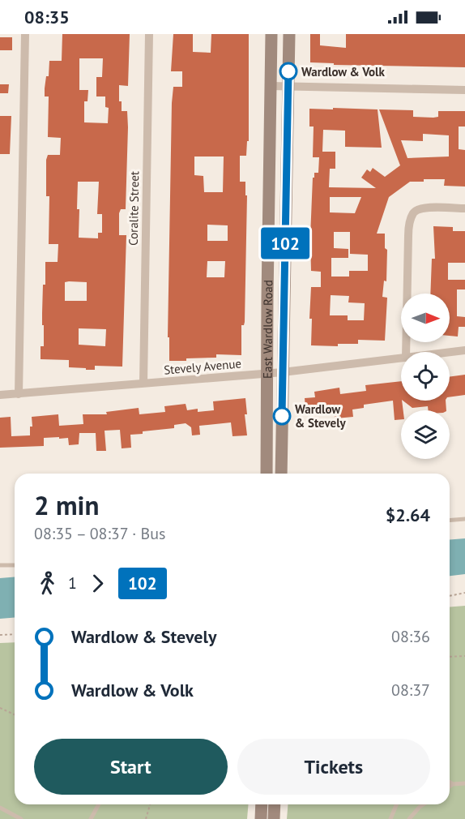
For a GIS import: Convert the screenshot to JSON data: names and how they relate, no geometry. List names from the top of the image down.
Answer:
{
  "streets": {
    "main road": ["East Wardlow Road"],
    "street": ["Coralite Street", "Stevely Avenue"]
  },
  "crossings": [
    ["Coralite Street", "Stevely Avenue"],
    ["East Wardlow Road", "Stevely Avenue"]
  ],
  "places": ["Wardlow & Volk", "Wardlow & Stevely"],
  "lines": ["bus line 102"],
  "north": "right",
  "page": {
    "status": "08:35",
    "on_map": "102",
    "heading": ["2 min", "08:35 – 08:37 · Bus", "$2.64"],
    "legs": ["1", "102"],
    "list": [
      {
        "name": "Wardlow & Stevely",
        "value": "08:36"
      },
      {
        "name": "Wardlow & Volk",
        "value": "08:37"
      }
    ],
    "buttons": ["Start", "Tickets"]
  }
}
